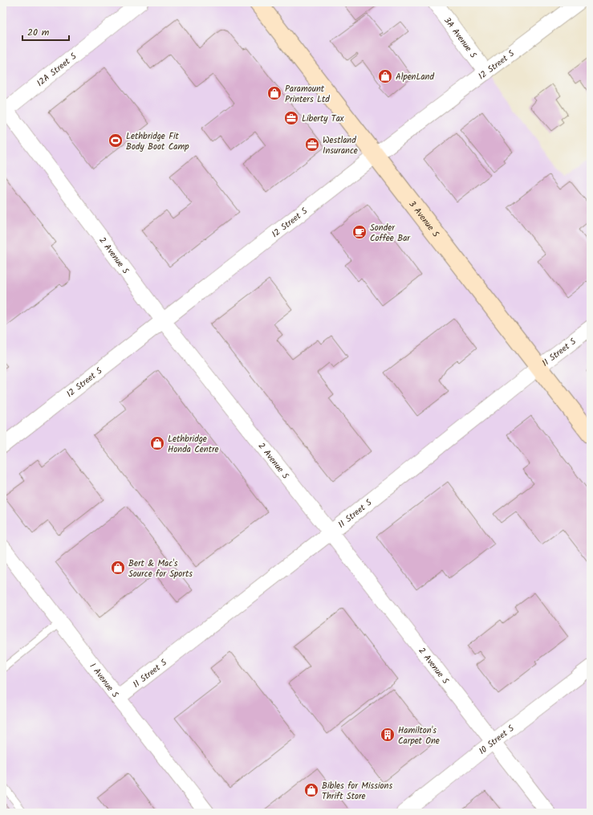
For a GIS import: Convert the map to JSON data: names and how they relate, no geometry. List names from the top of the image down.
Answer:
{
  "streets": {
    "main road": ["3 Avenue S"],
    "street": [
      "3A Avenue S",
      "12 Street S",
      "12A Street S",
      "2 Avenue S",
      "11 Street S",
      "1 Avenue S",
      "10 Street S"
    ]
  },
  "crossings": [
    ["3A Avenue S", "12 Street S"],
    ["12 Street S", "3 Avenue S"],
    ["12 Street S", "2 Avenue S"],
    ["12A Street S", "2 Avenue S"],
    ["3 Avenue S", "11 Street S"],
    ["2 Avenue S", "11 Street S"],
    ["2 Avenue S", "10 Street S"],
    ["11 Street S", "1 Avenue S"]
  ],
  "places": {
    "shop": [
      "AlpenLand",
      "Paramount Printers Ltd",
      "Lethbridge Honda Centre",
      "Bert & Mac's Source for Sports",
      "Bibles for Missions Thrift Store"
    ],
    "office": ["Liberty Tax", "Westland Insurance"],
    "sports": ["Lethbridge Fit Body Boot Camp"],
    "cafe": ["Sonder Coffee Bar"],
    "building": ["Hamilton's Carpet One"]
  },
  "scale_bar": "20 m"
}
